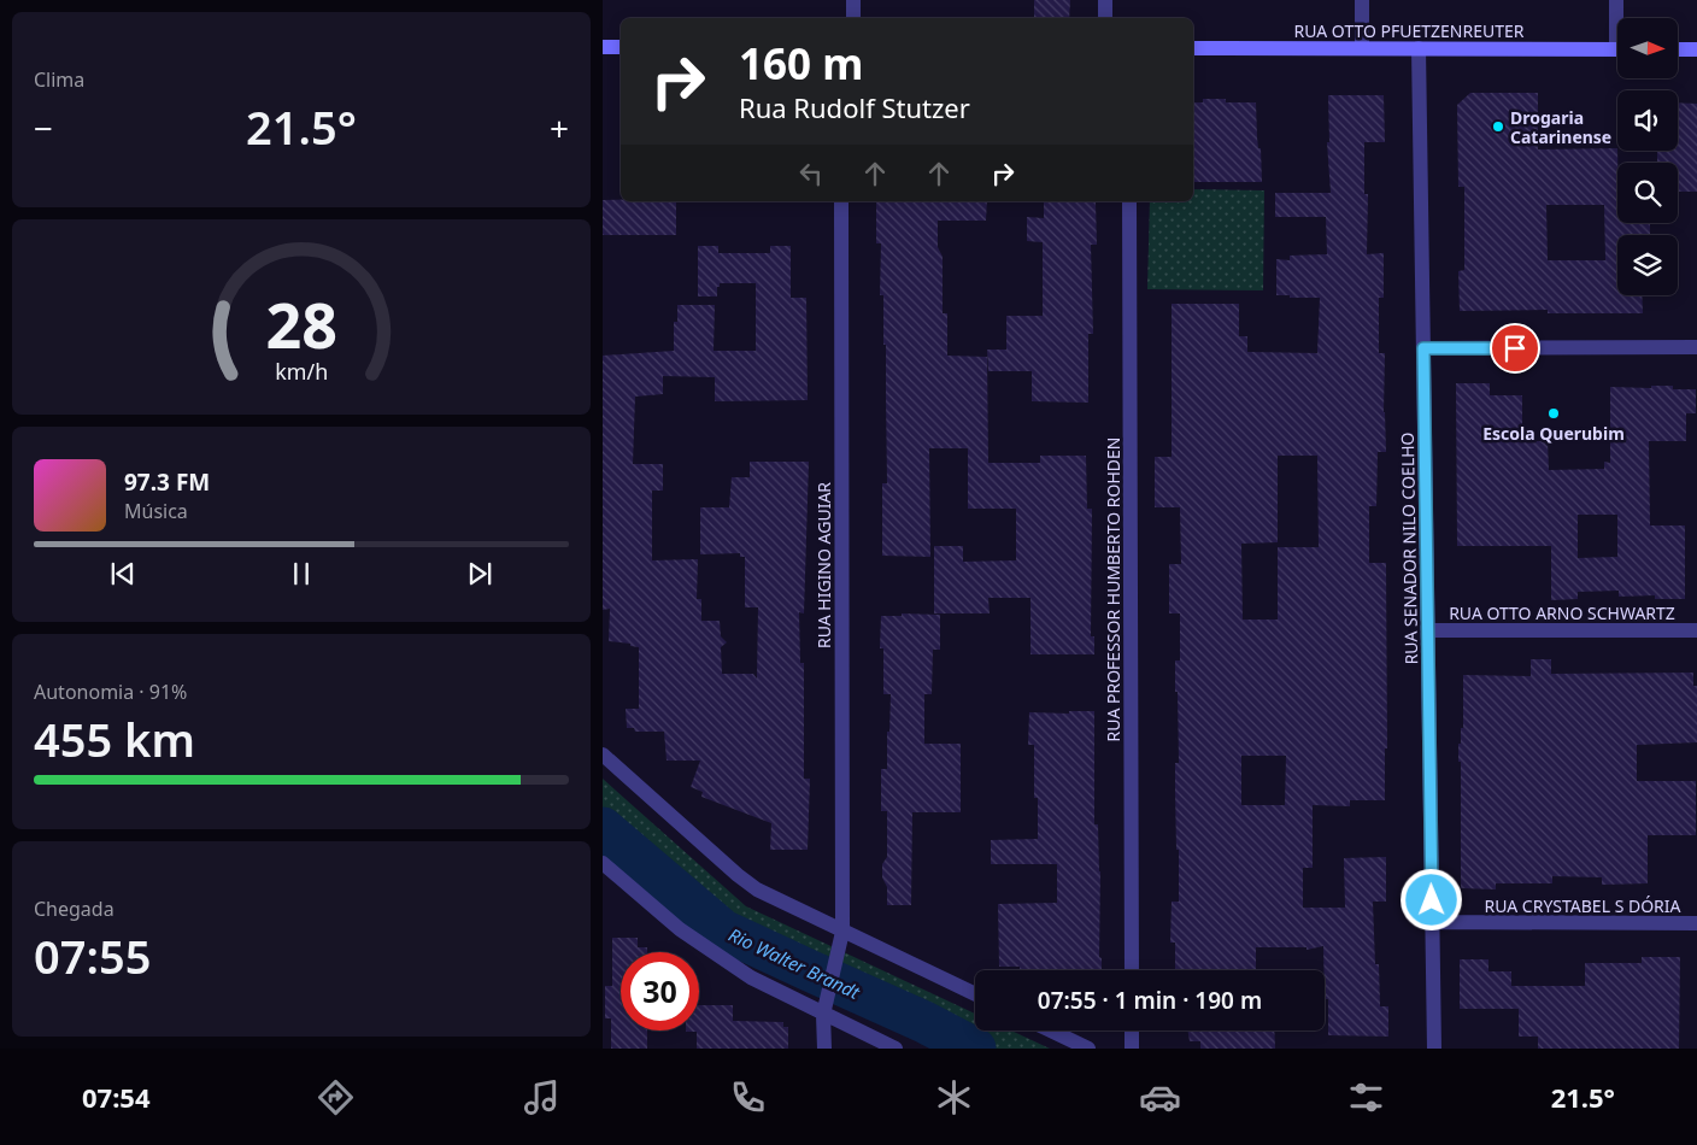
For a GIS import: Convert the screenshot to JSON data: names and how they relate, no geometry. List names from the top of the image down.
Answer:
{
  "streets": {
    "main road": ["RUA OTTO PFUETZENREUTER"],
    "street": [
      "RUA SENADOR NILO COELHO",
      "RUA HIGINO AGUIAR",
      "RUA PROFESSOR HUMBERTO ROHDEN",
      "RUA OTTO ARNO SCHWARTZ",
      "RUA CRYSTABEL S DÓRIA"
    ]
  },
  "crossings": [
    ["RUA OTTO PFUETZENREUTER", "RUA SENADOR NILO COELHO"],
    ["RUA SENADOR NILO COELHO", "RUA OTTO ARNO SCHWARTZ"],
    ["RUA SENADOR NILO COELHO", "RUA CRYSTABEL S DÓRIA"]
  ],
  "water": ["Rio Walter Brandt"],
  "places": ["Drogaria Catarinense", "Escola Querubim"],
  "north": "right",
  "page": {
    "tile": [
      "Clima",
      ["Autonomia · 91%", "455 km"],
      ["Chegada", "07:55"]
    ],
    "turn": ["160 m", "Rua Rudolf Stutzer"],
    "heat": ["−", "21.5°", "+"],
    "song": ["97.3 FM", "Música"],
    "limit": "30",
    "trip": "07:55 · 1 min · 190 m",
    "tabs": ["07:54", "21.5°"],
    "gauge": ["28", "km/h"]
  }
}
